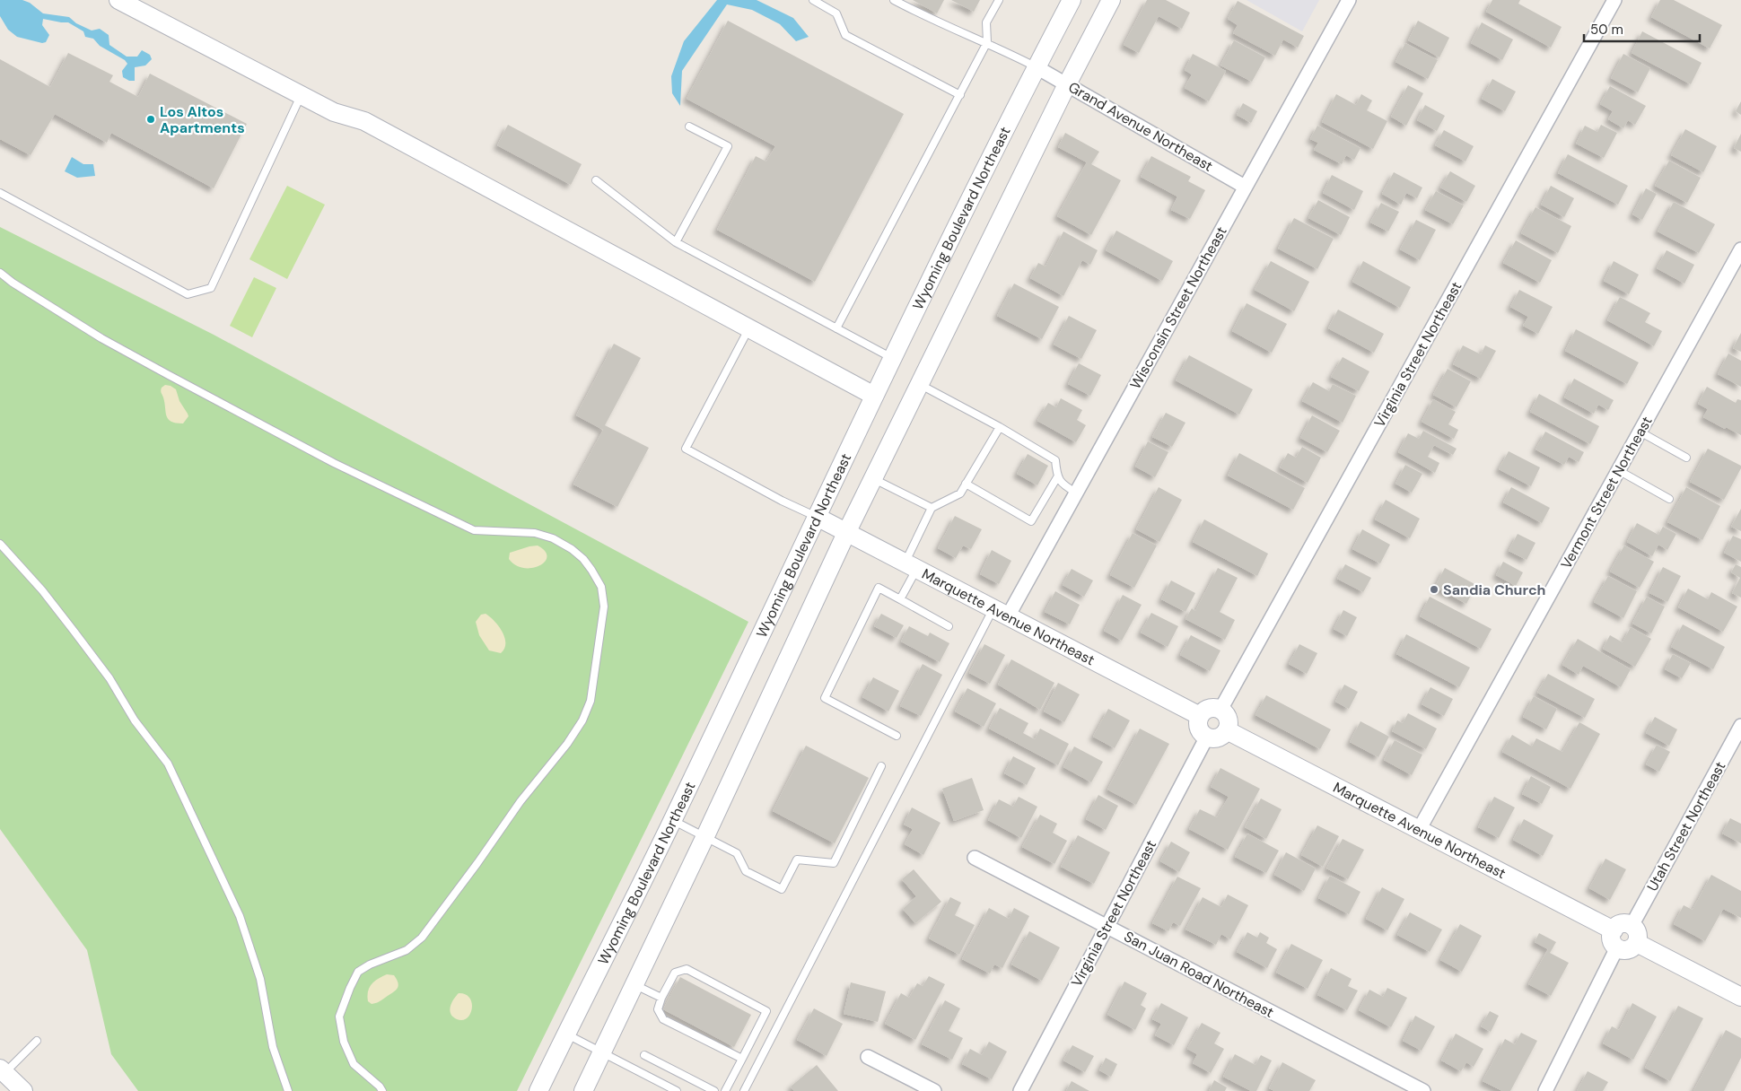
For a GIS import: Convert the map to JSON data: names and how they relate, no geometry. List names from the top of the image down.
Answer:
{
  "streets": {
    "main road": ["Wyoming Boulevard Northeast", "Marquette Avenue Northeast"],
    "street": [
      "Grand Avenue Northeast",
      "Wisconsin Street Northeast",
      "Virginia Street Northeast",
      "Vermont Street Northeast",
      "Utah Street Northeast",
      "San Juan Road Northeast"
    ]
  },
  "crossings": [
    ["Grand Avenue Northeast", "Wyoming Boulevard Northeast"],
    ["Grand Avenue Northeast", "Wisconsin Street Northeast"],
    ["Wyoming Boulevard Northeast", "Marquette Avenue Northeast"],
    ["Wisconsin Street Northeast", "Marquette Avenue Northeast"],
    ["Virginia Street Northeast", "Marquette Avenue Northeast"],
    ["Virginia Street Northeast", "San Juan Road Northeast"],
    ["Vermont Street Northeast", "Marquette Avenue Northeast"],
    ["Marquette Avenue Northeast", "Utah Street Northeast"]
  ],
  "places": ["Los Altos Apartments", "Sandia Church"],
  "scale_bar": "50 m"
}
